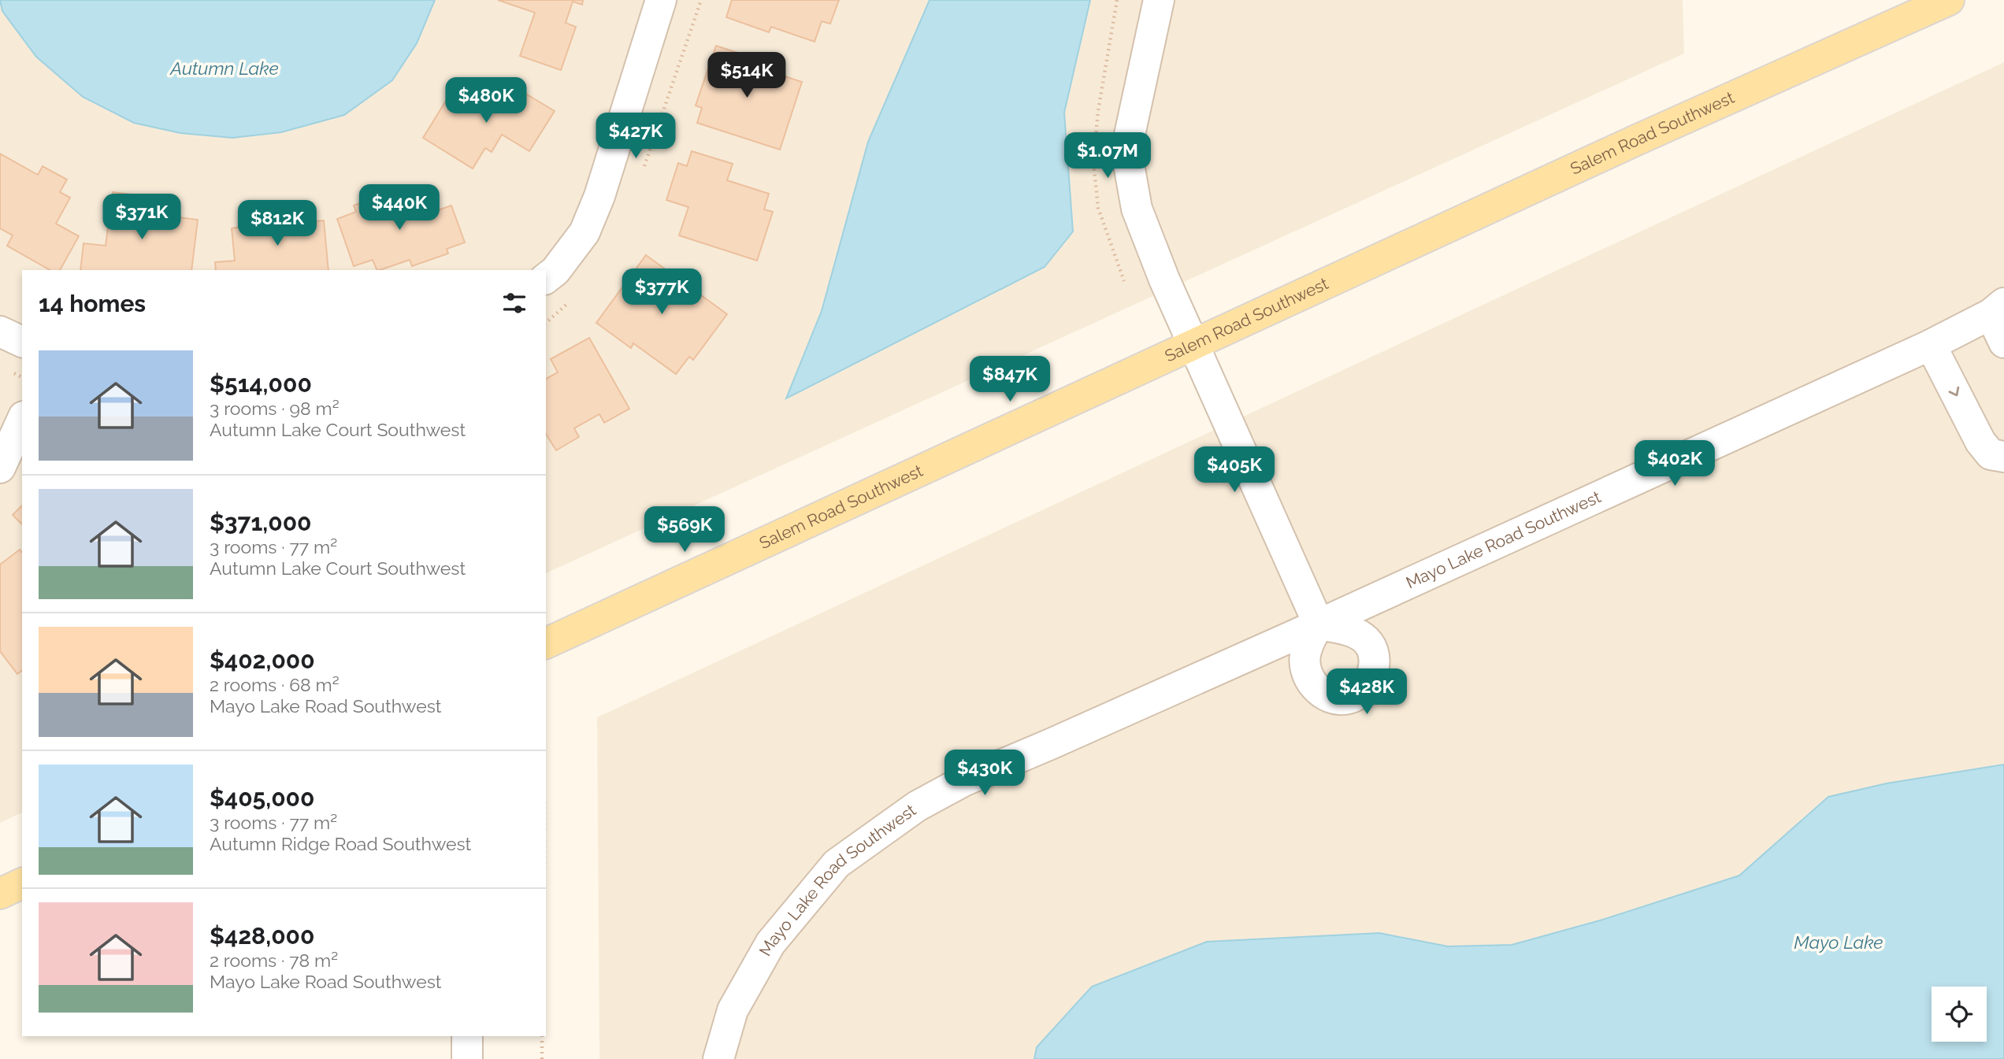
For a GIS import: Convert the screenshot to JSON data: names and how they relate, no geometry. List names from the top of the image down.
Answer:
{
  "streets": {
    "main road": ["Salem Road Southwest"],
    "street": ["Mayo Lake Road Southwest"]
  },
  "water": ["Autumn Lake", "Mayo Lake"],
  "page": {
    "price": [
      "$514K",
      "$480K",
      "$427K",
      "$1.07M",
      "$440K",
      "$371K",
      "$812K",
      "$377K",
      "$847K",
      "$402K",
      "$405K",
      "$569K",
      "$428K",
      "$430K"
    ],
    "heading": "14 homes",
    "list": [
      {
        "name": "$514,000",
        "note": "3 rooms · 98 m² · Autumn Lake Court Southwest"
      },
      {
        "name": "$371,000",
        "note": "3 rooms · 77 m² · Autumn Lake Court Southwest"
      },
      {
        "name": "$402,000",
        "note": "2 rooms · 68 m² · Mayo Lake Road Southwest"
      },
      {
        "name": "$405,000",
        "note": "3 rooms · 77 m² · Autumn Ridge Road Southwest"
      },
      {
        "name": "$428,000",
        "note": "2 rooms · 78 m² · Mayo Lake Road Southwest"
      }
    ]
  }
}
